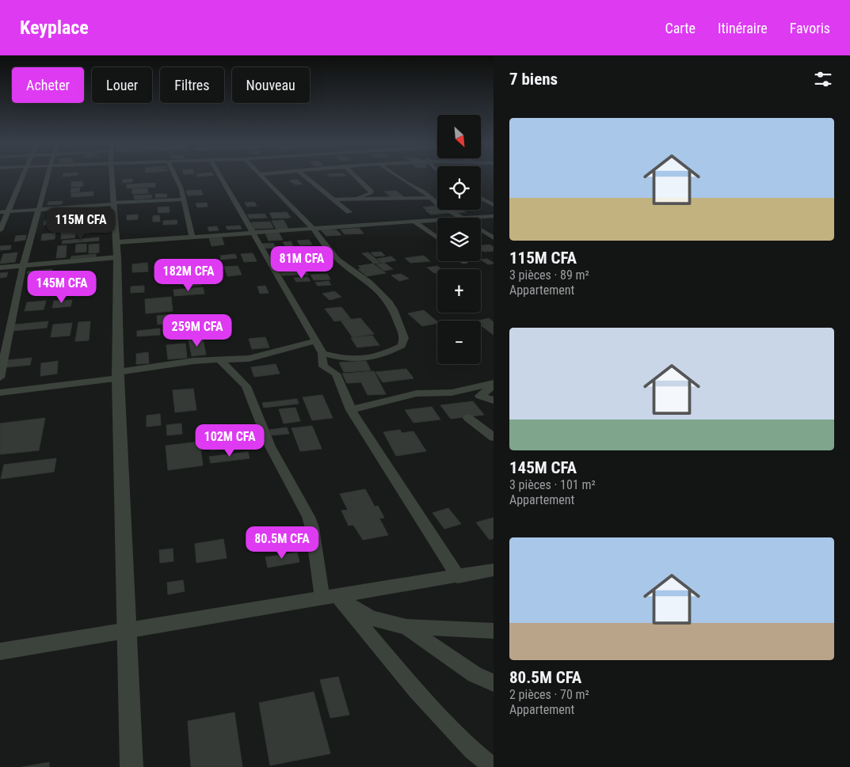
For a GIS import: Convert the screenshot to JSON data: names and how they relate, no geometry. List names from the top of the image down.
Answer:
{
  "north": "bottom right",
  "page": {
    "header": "Keyplace",
    "nav": ["Carte", "Itinéraire", "Favoris"],
    "heading": "7 biens",
    "chip": [
      "Acheter",
      "Louer",
      "Filtres",
      "Nouveau"
    ],
    "list": [
      {
        "name": "115M CFA",
        "note": "3 pièces · 89 m² · Appartement"
      },
      {
        "name": "145M CFA",
        "note": "3 pièces · 101 m² · Appartement"
      },
      {
        "name": "80.5M CFA",
        "note": "2 pièces · 70 m² · Appartement"
      }
    ],
    "map_buttons": ["+", "−"],
    "price": [
      "115M CFA",
      "81M CFA",
      "182M CFA",
      "145M CFA",
      "259M CFA",
      "102M CFA",
      "80.5M CFA"
    ]
  }
}
